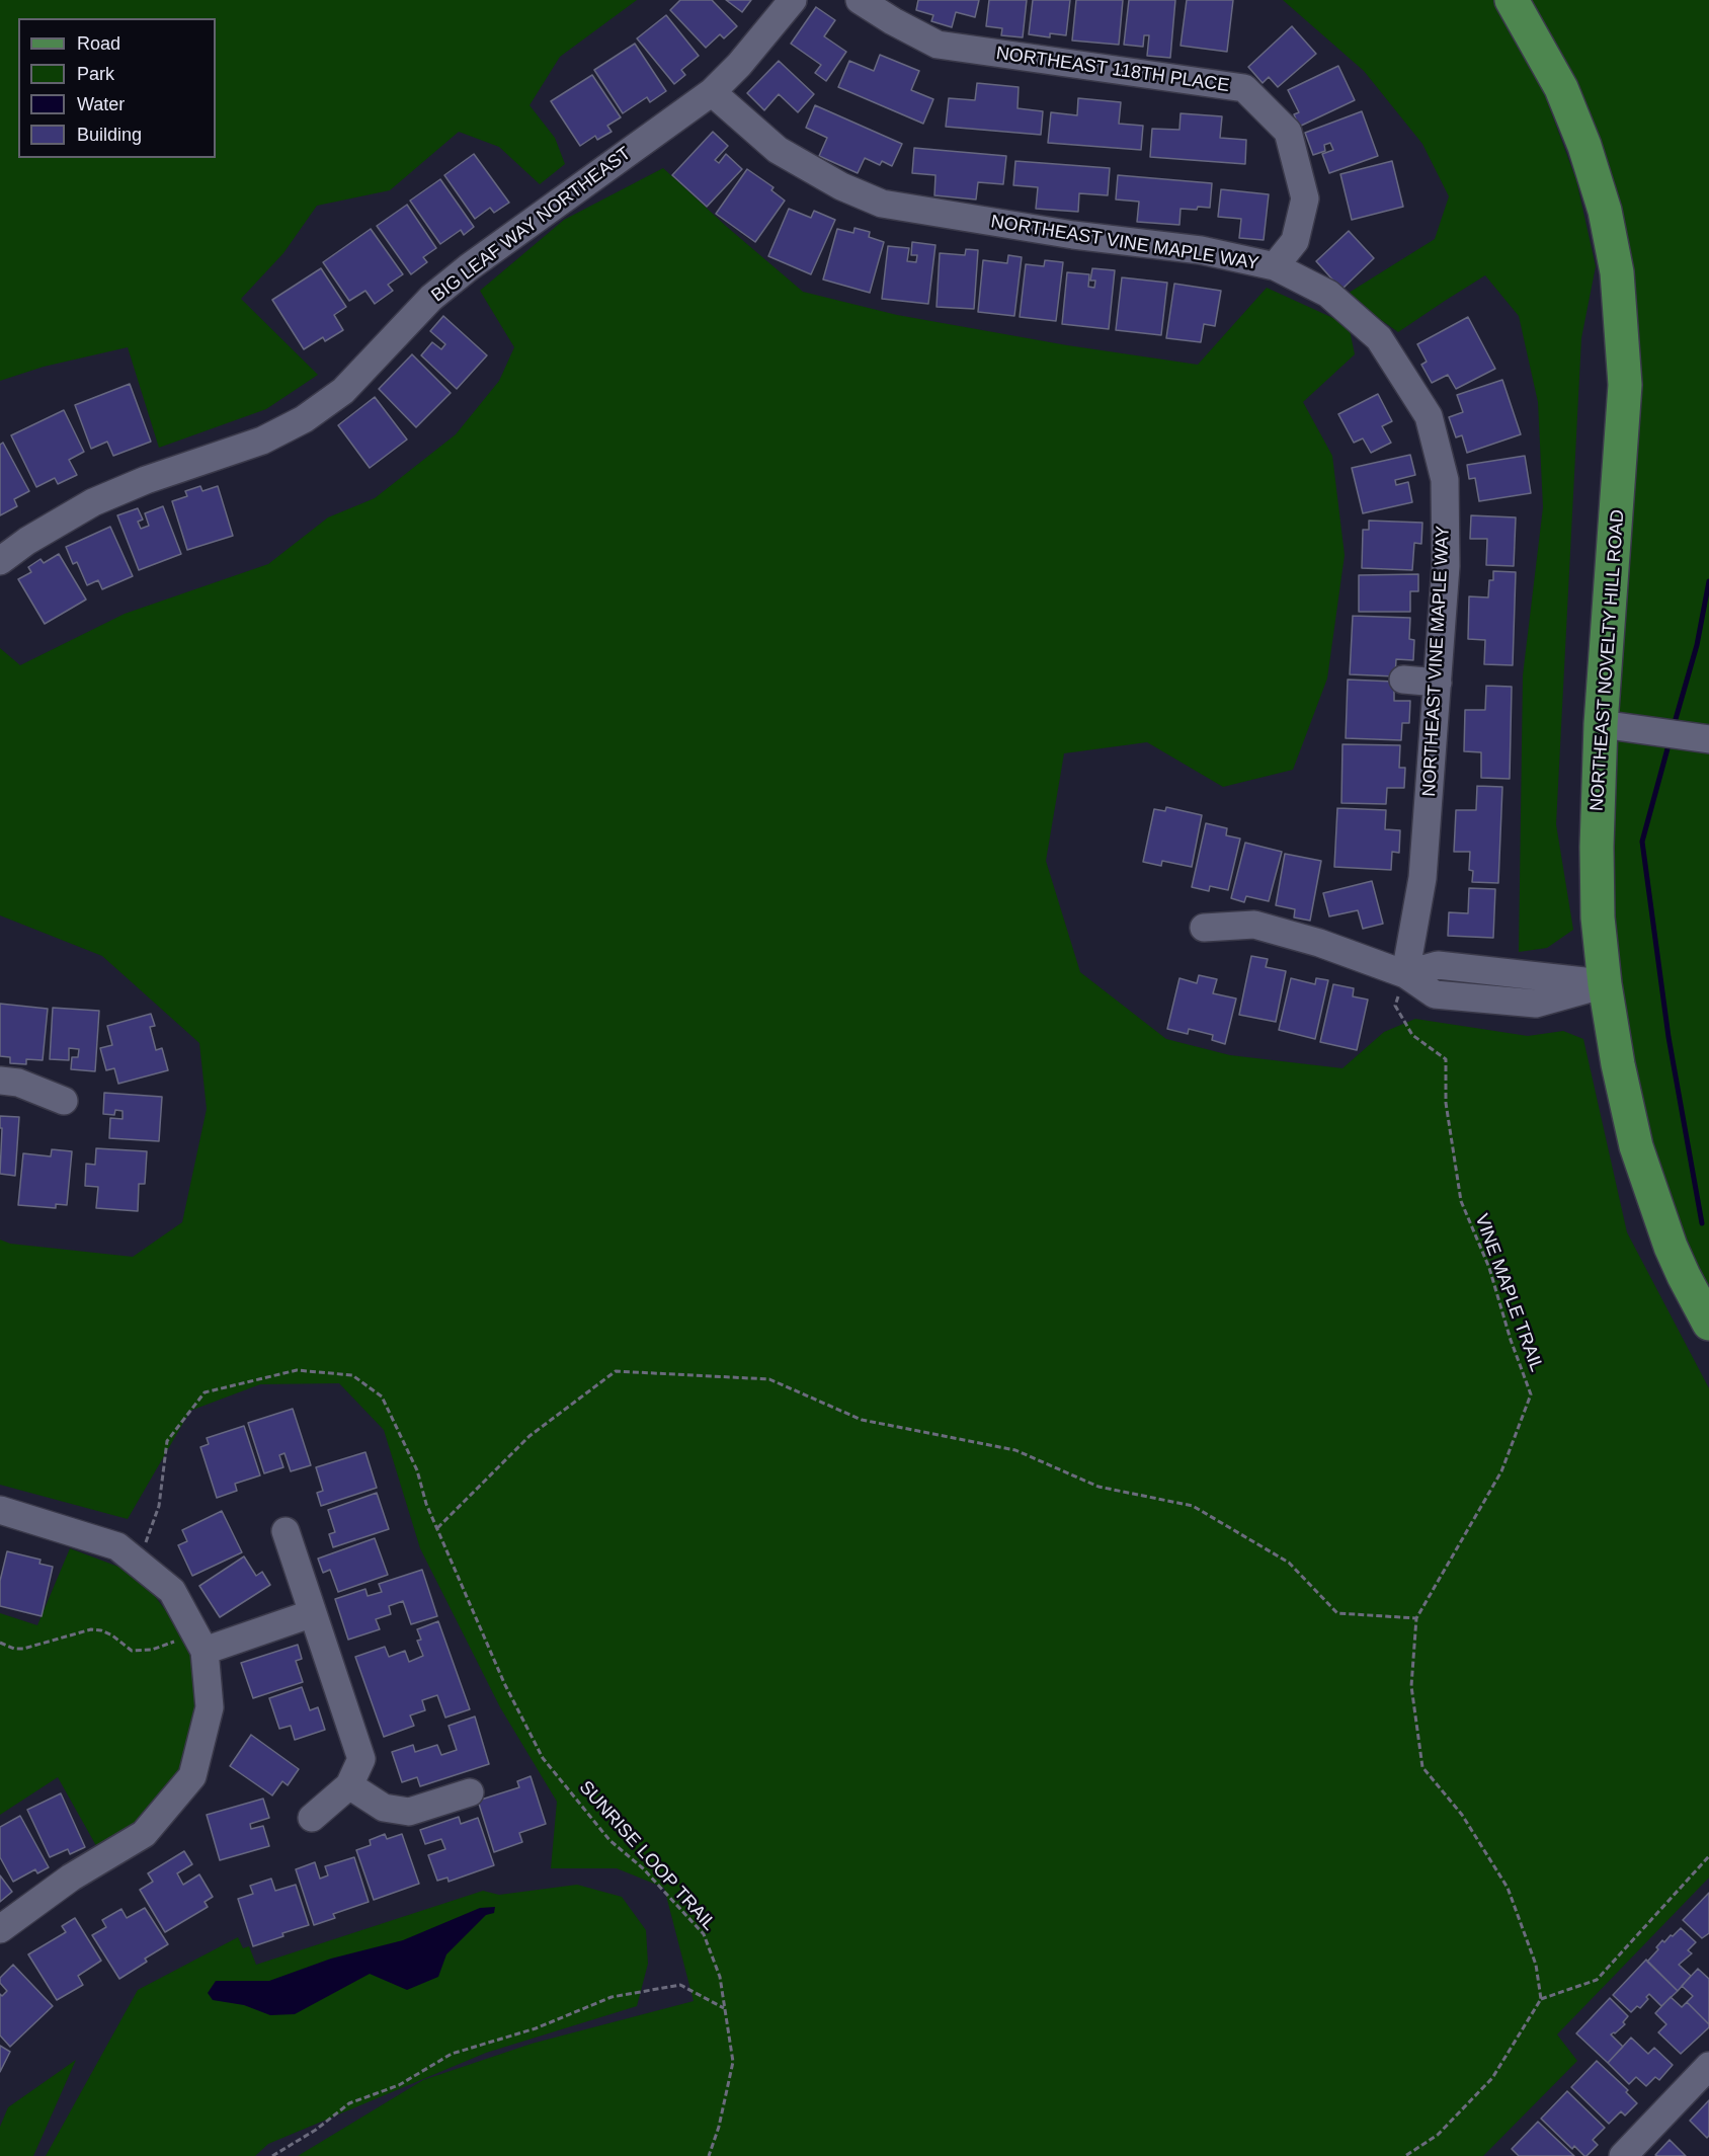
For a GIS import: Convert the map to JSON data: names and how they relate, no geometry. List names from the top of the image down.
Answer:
{
  "streets": {
    "main road": ["NORTHEAST NOVELTY HILL ROAD"],
    "street": ["NORTHEAST 118TH PLACE", "BIG LEAF WAY NORTHEAST", "NORTHEAST VINE MAPLE WAY"],
    "path": ["VINE MAPLE TRAIL", "SUNRISE LOOP TRAIL"]
  },
  "crossings": [
    ["NORTHEAST 118TH PLACE", "NORTHEAST VINE MAPLE WAY"],
    ["BIG LEAF WAY NORTHEAST", "NORTHEAST VINE MAPLE WAY"],
    ["NORTHEAST VINE MAPLE WAY", "VINE MAPLE TRAIL"]
  ],
  "legend": [
    "Road",
    "Park",
    "Water",
    "Building"
  ]
}
